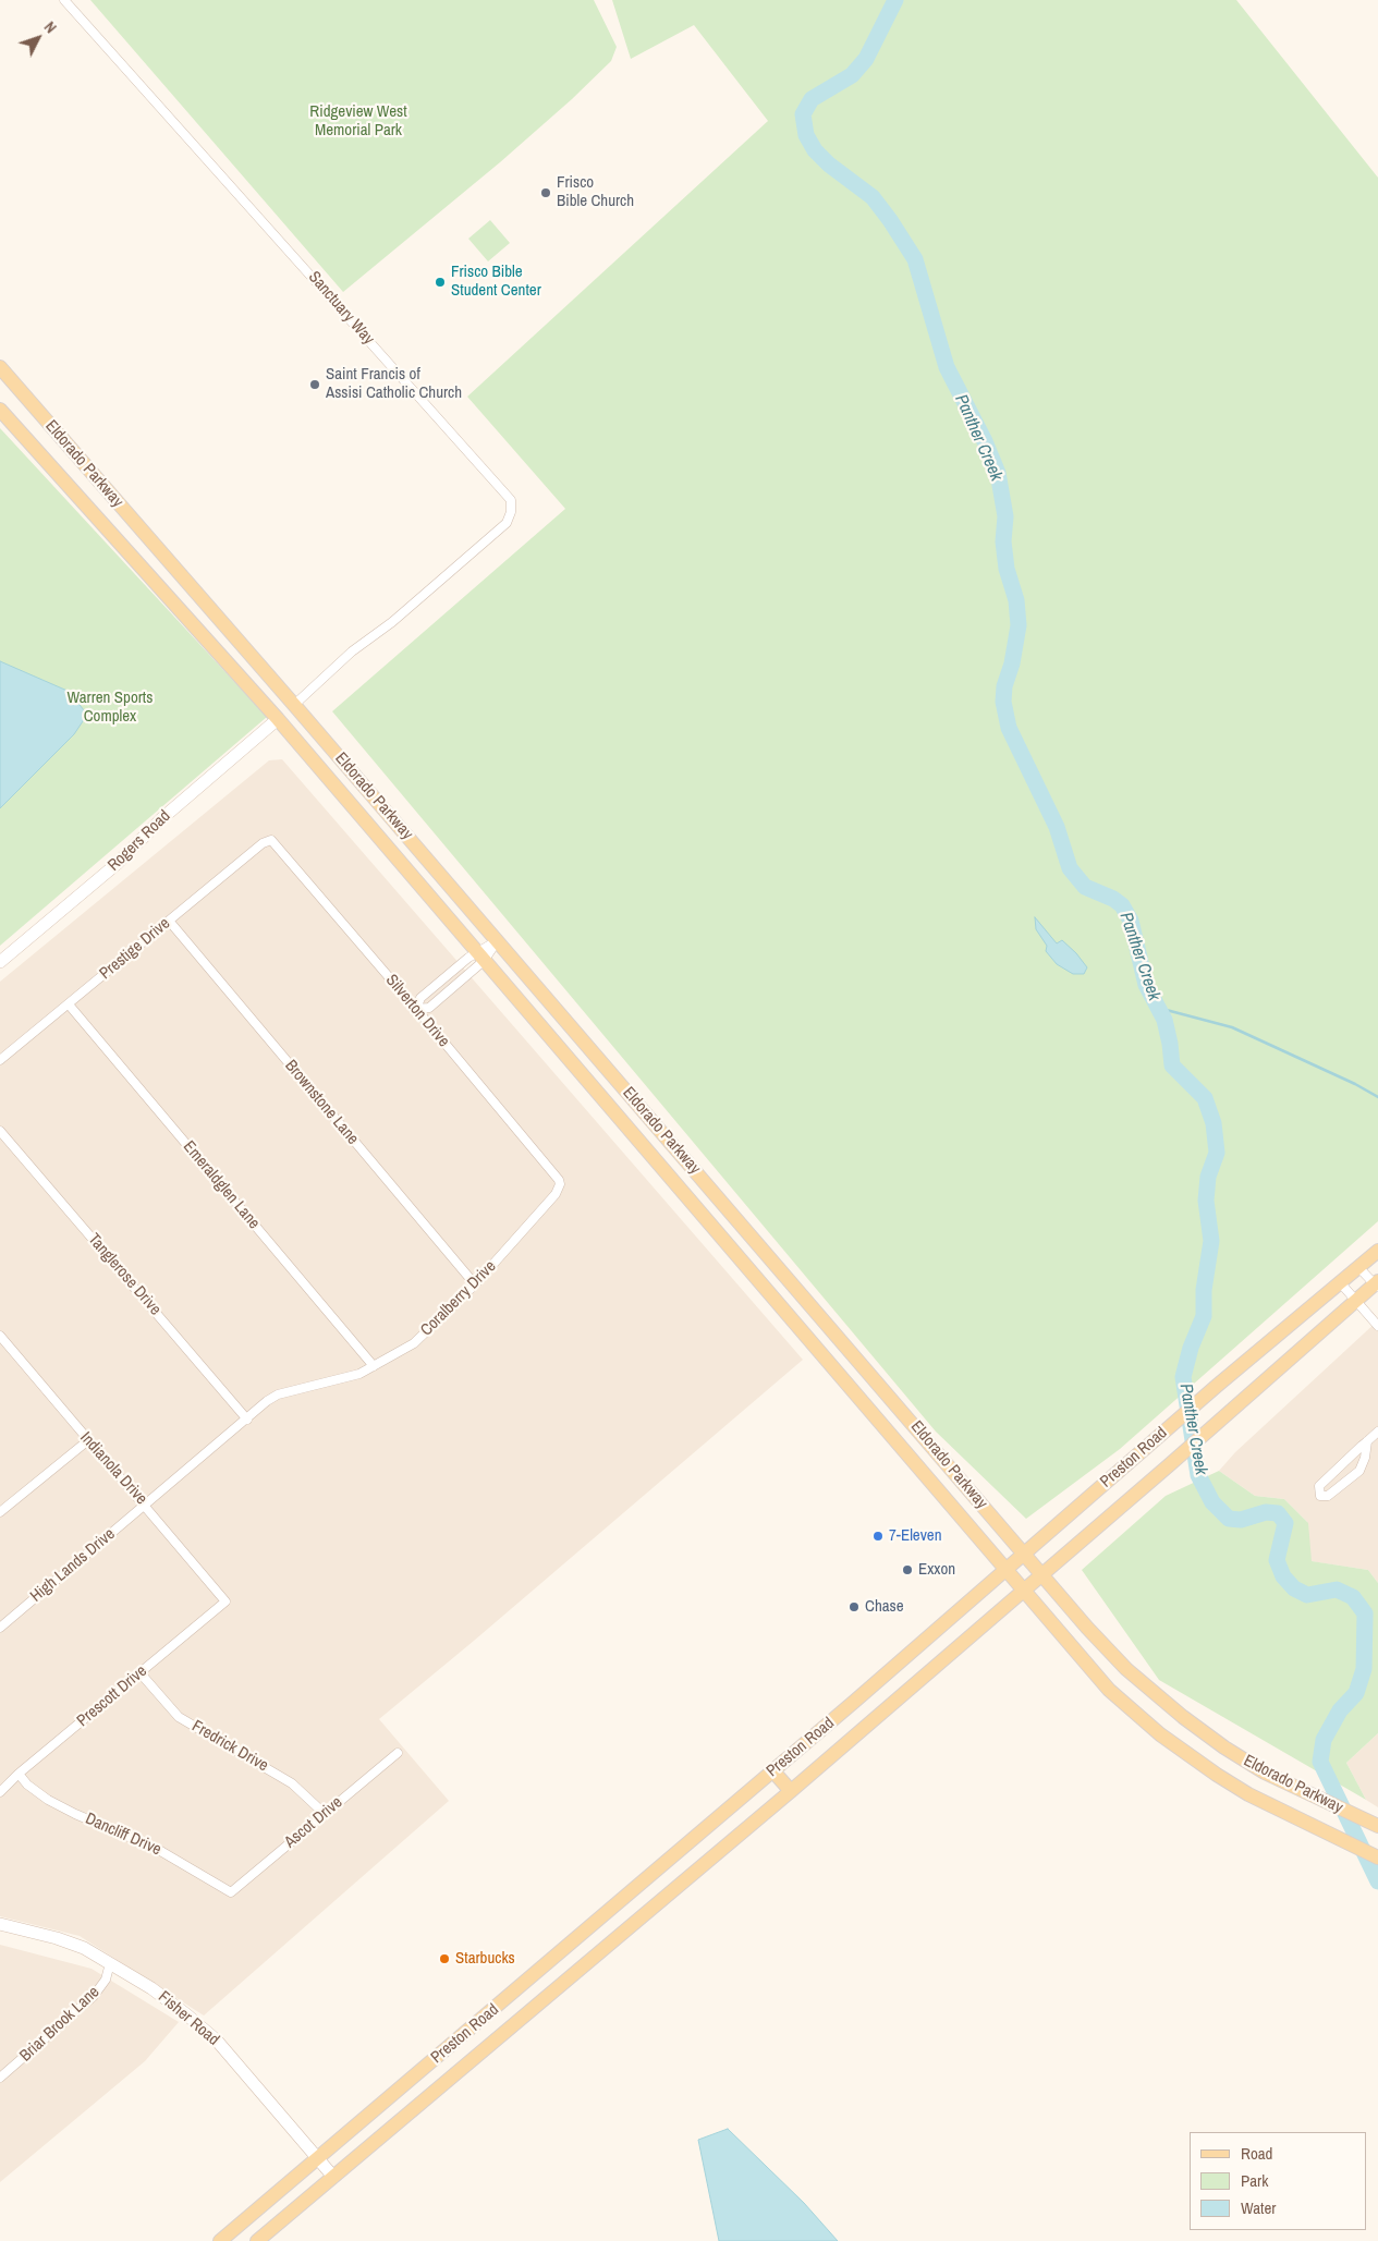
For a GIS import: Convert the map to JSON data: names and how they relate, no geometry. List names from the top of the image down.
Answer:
{
  "streets": {
    "main road": ["Eldorado Parkway", "Preston Road"],
    "street": [
      "Sanctuary Way",
      "Rogers Road",
      "Prestige Drive",
      "Silverton Drive",
      "Brownstone Lane",
      "Emeraldglen Lane",
      "Tanglerose Drive",
      "Coralberry Drive",
      "Indianola Drive",
      "High Lands Drive",
      "Prescott Drive",
      "Fredrick Drive",
      "Ascot Drive",
      "Dancliff Drive",
      "Fisher Road",
      "Briar Brook Lane"
    ]
  },
  "crossings": [
    ["Sanctuary Way", "Eldorado Parkway"],
    ["Eldorado Parkway", "Rogers Road"],
    ["Eldorado Parkway", "Preston Road"],
    ["Prestige Drive", "Silverton Drive"],
    ["Prestige Drive", "Brownstone Lane"],
    ["Prestige Drive", "Emeraldglen Lane"],
    ["Silverton Drive", "Coralberry Drive"],
    ["Brownstone Lane", "Coralberry Drive"],
    ["Emeraldglen Lane", "Coralberry Drive"],
    ["Tanglerose Drive", "Coralberry Drive"],
    ["Coralberry Drive", "Indianola Drive"],
    ["Coralberry Drive", "High Lands Drive"],
    ["Preston Road", "Fisher Road"],
    ["Indianola Drive", "High Lands Drive"],
    ["Indianola Drive", "Prescott Drive"],
    ["Prescott Drive", "Fredrick Drive"],
    ["Prescott Drive", "Dancliff Drive"],
    ["Fredrick Drive", "Ascot Drive"],
    ["Ascot Drive", "Dancliff Drive"],
    ["Fisher Road", "Briar Brook Lane"]
  ],
  "water": ["Panther Creek"],
  "parks": ["Ridgeview West Memorial Park", "Warren Sports Complex"],
  "places": [
    "Frisco Bible Church",
    "Frisco Bible Student Center",
    "Saint Francis of Assisi Catholic Church",
    "7-Eleven",
    "Exxon",
    "Chase",
    "Starbucks"
  ],
  "legend": ["Road", "Park", "Water"],
  "north": "top right"
}
